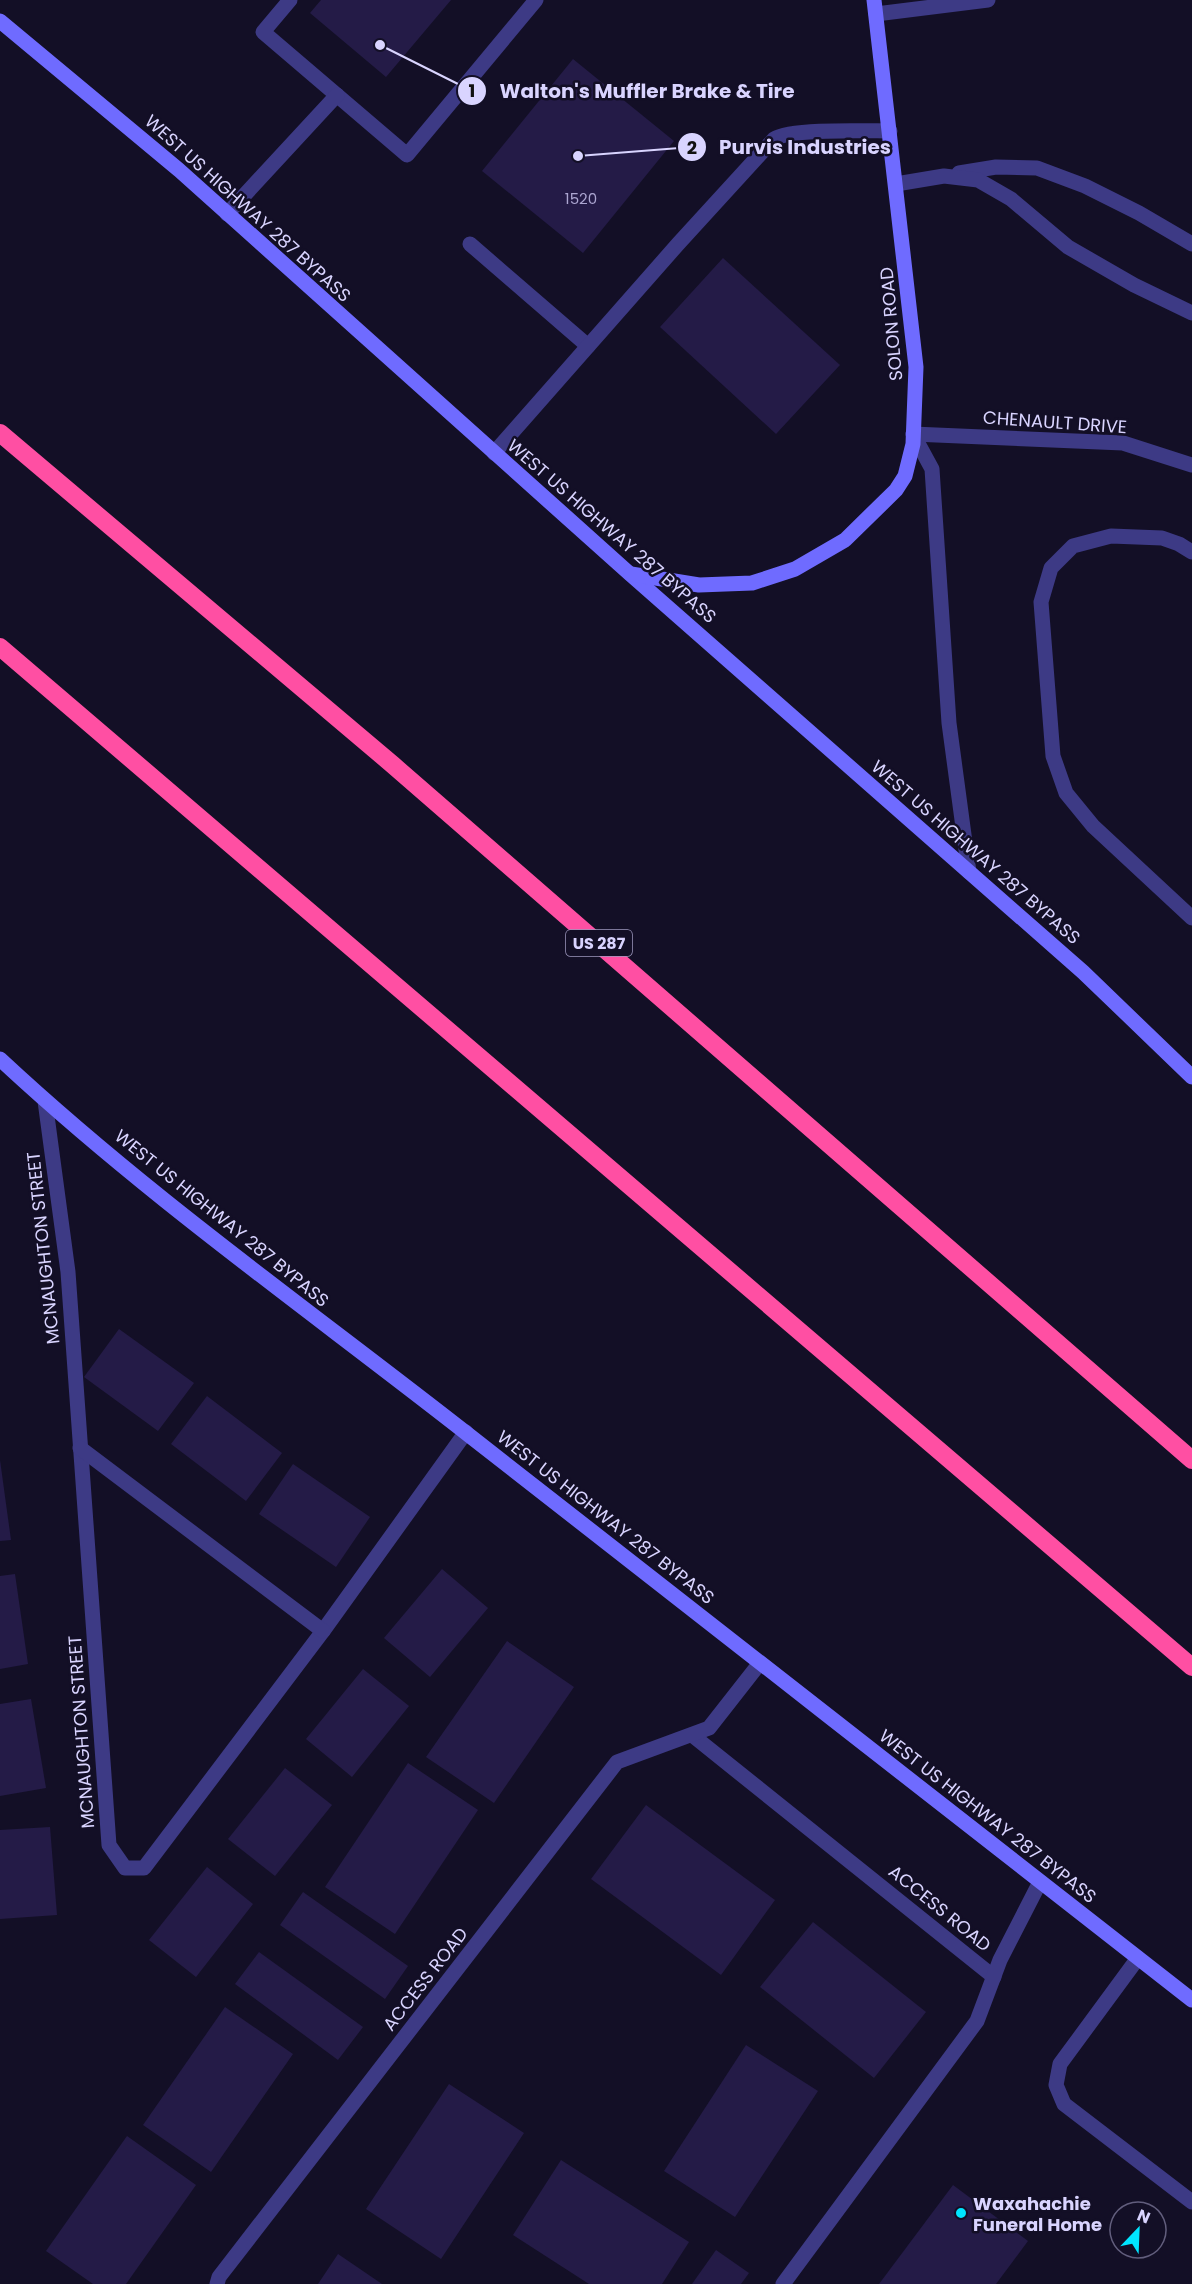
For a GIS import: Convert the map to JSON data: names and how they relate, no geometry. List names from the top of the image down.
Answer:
{
  "streets": {
    "highway": ["US 287"],
    "main road": ["WEST US HIGHWAY 287 BYPASS", "SOLON ROAD"],
    "street": ["CHENAULT DRIVE", "MCNAUGHTON STREET", "ACCESS ROAD"]
  },
  "crossings": [
    ["WEST US HIGHWAY 287 BYPASS", "SOLON ROAD"],
    ["WEST US HIGHWAY 287 BYPASS", "MCNAUGHTON STREET"],
    ["WEST US HIGHWAY 287 BYPASS", "ACCESS ROAD"],
    ["SOLON ROAD", "CHENAULT DRIVE"]
  ],
  "places": ["Walton's Muffler Brake & Tire", "Purvis Industries", "Waxahachie Funeral Home"],
  "house_numbers": ["1520"],
  "north": "top right"
}
